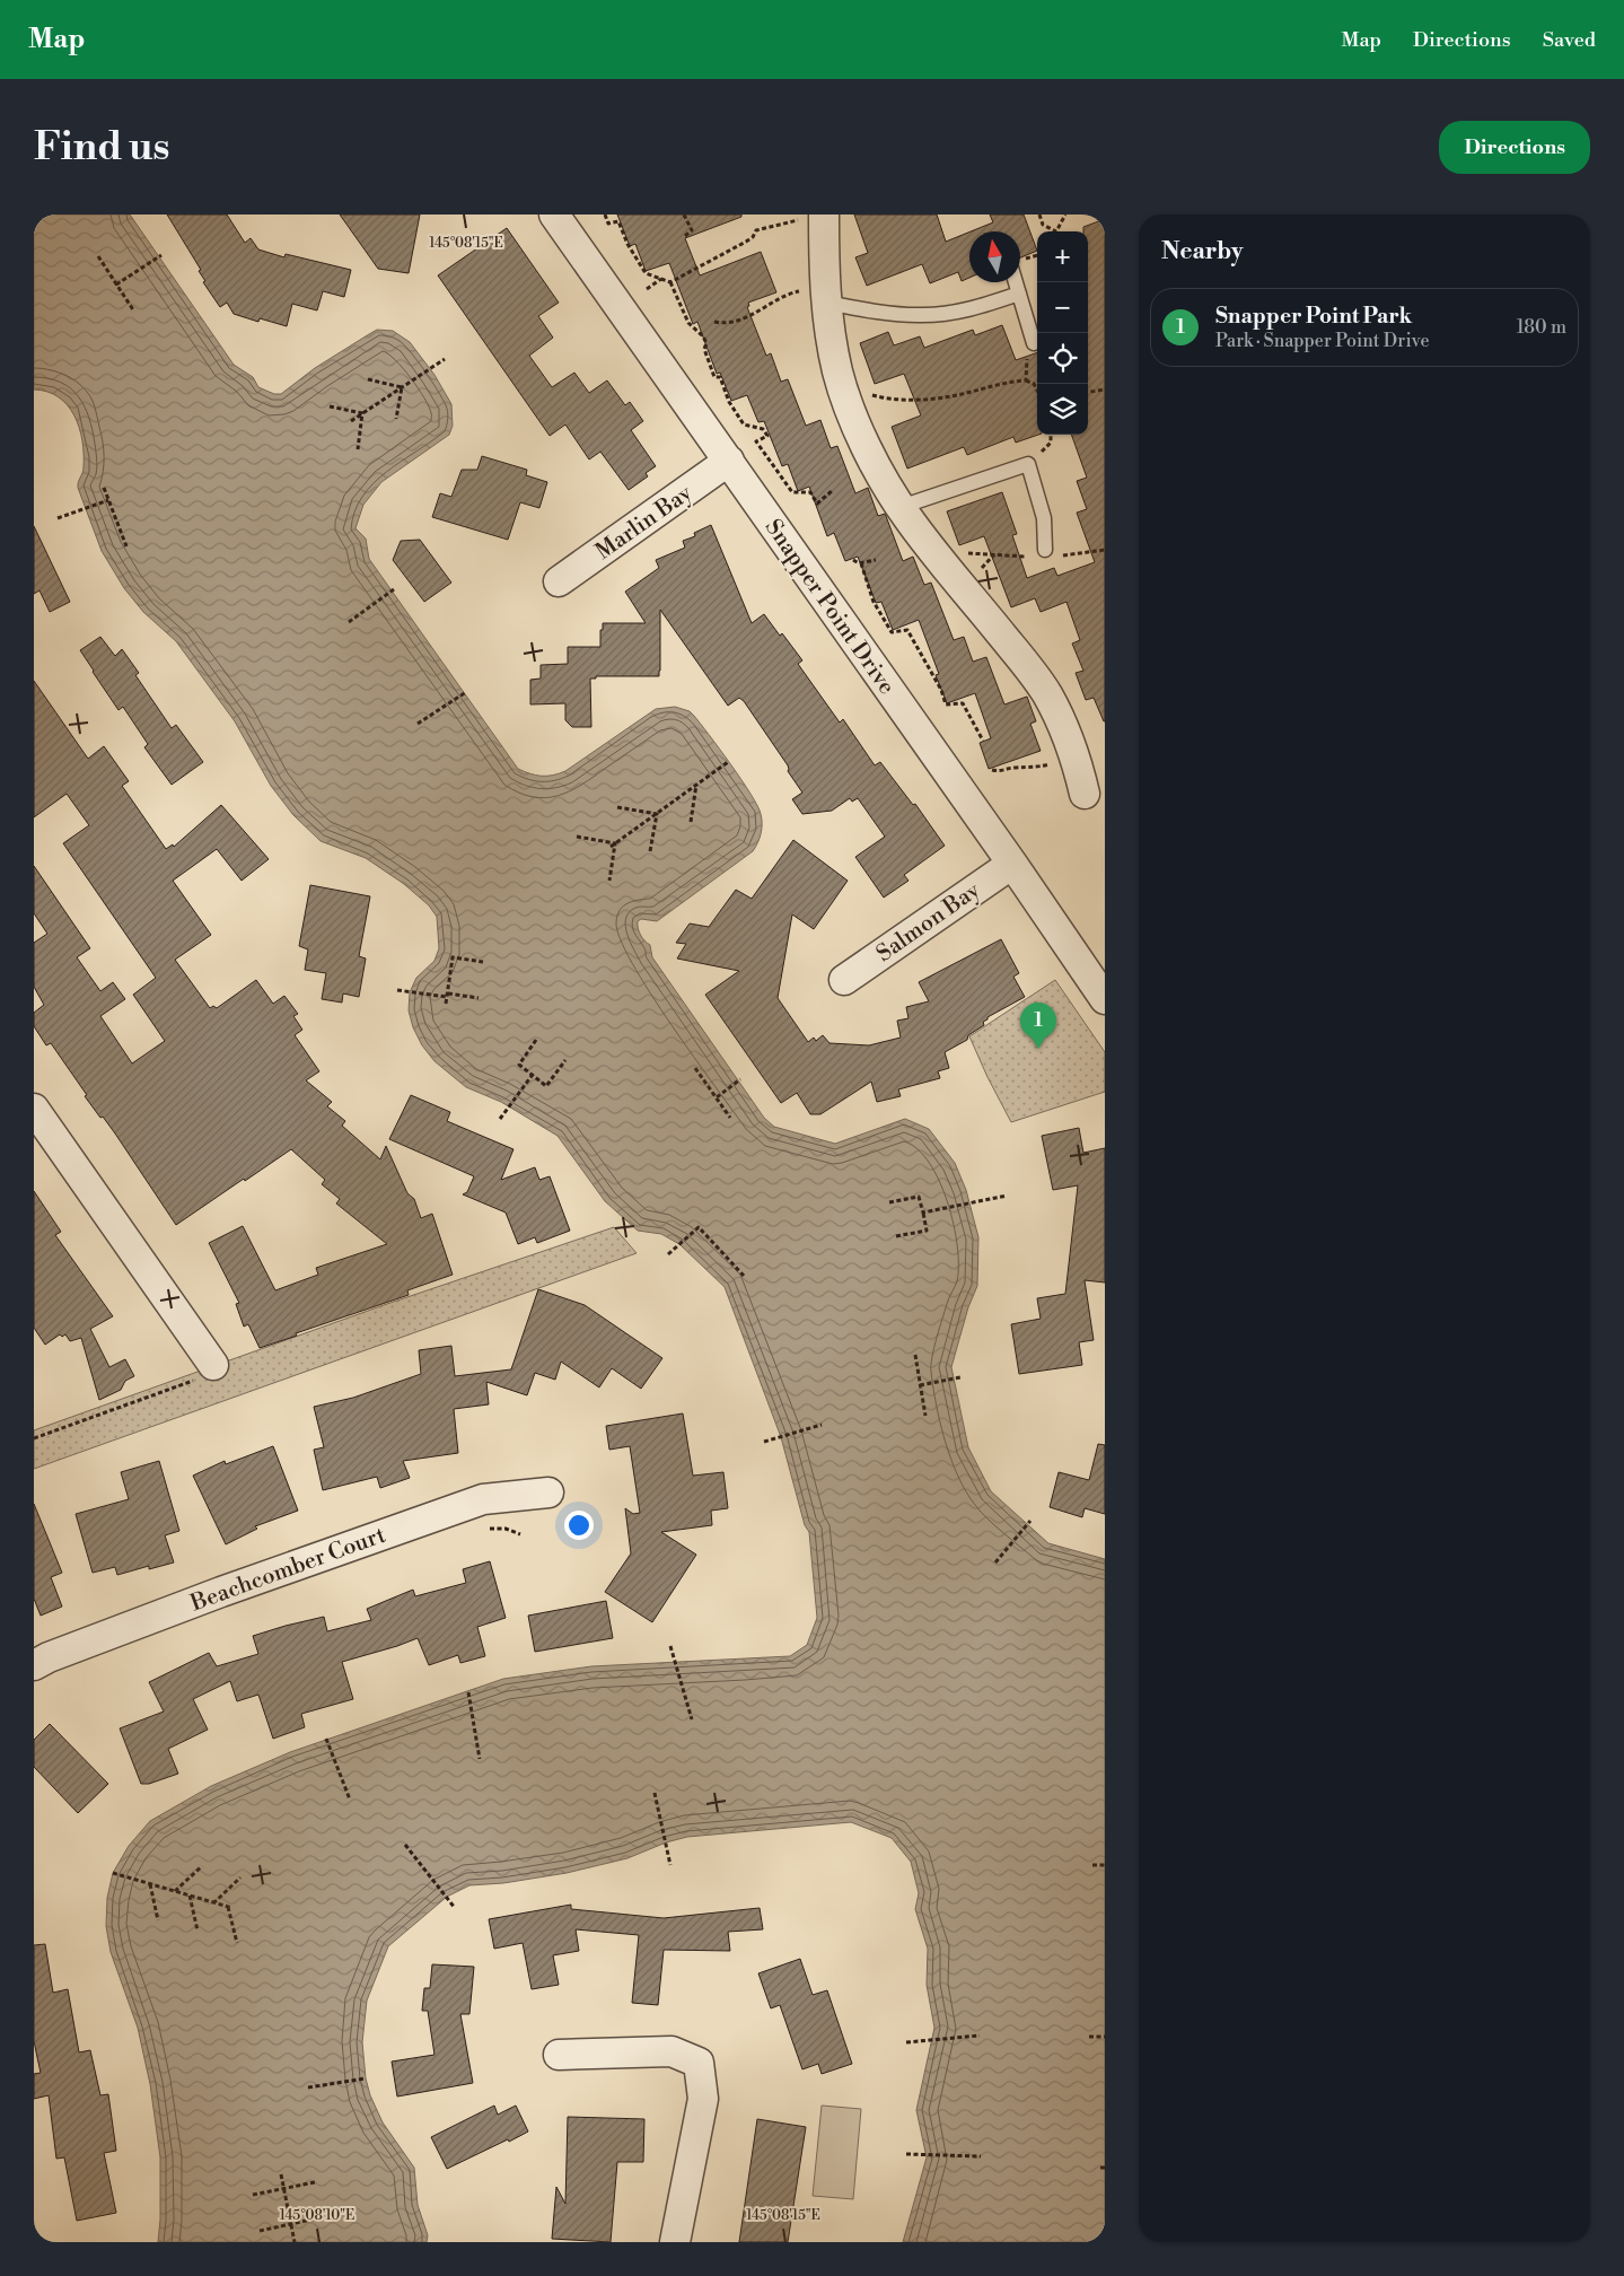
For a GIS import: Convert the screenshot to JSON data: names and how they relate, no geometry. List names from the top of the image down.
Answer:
{
  "streets": {
    "street": [
      "Marlin Bay",
      "Snapper Point Drive",
      "Salmon Bay",
      "Beachcomber Court"
    ]
  },
  "crossings": [
    ["Marlin Bay", "Snapper Point Drive"],
    ["Snapper Point Drive", "Salmon Bay"]
  ],
  "north": "top",
  "page": {
    "header": "Map",
    "nav": ["Map", "Directions", "Saved"],
    "buttons": "Directions",
    "title": "Find us",
    "heading": "Nearby",
    "map_buttons": ["+", "−"],
    "list": [
      {
        "mark": "1",
        "name": "Snapper Point Park",
        "note": "Park · Snapper Point Drive",
        "value": "180 m"
      }
    ],
    "pins": "1"
  },
  "coordinates": ["145°08'15\"E", "145°08'10\"E"]
}
